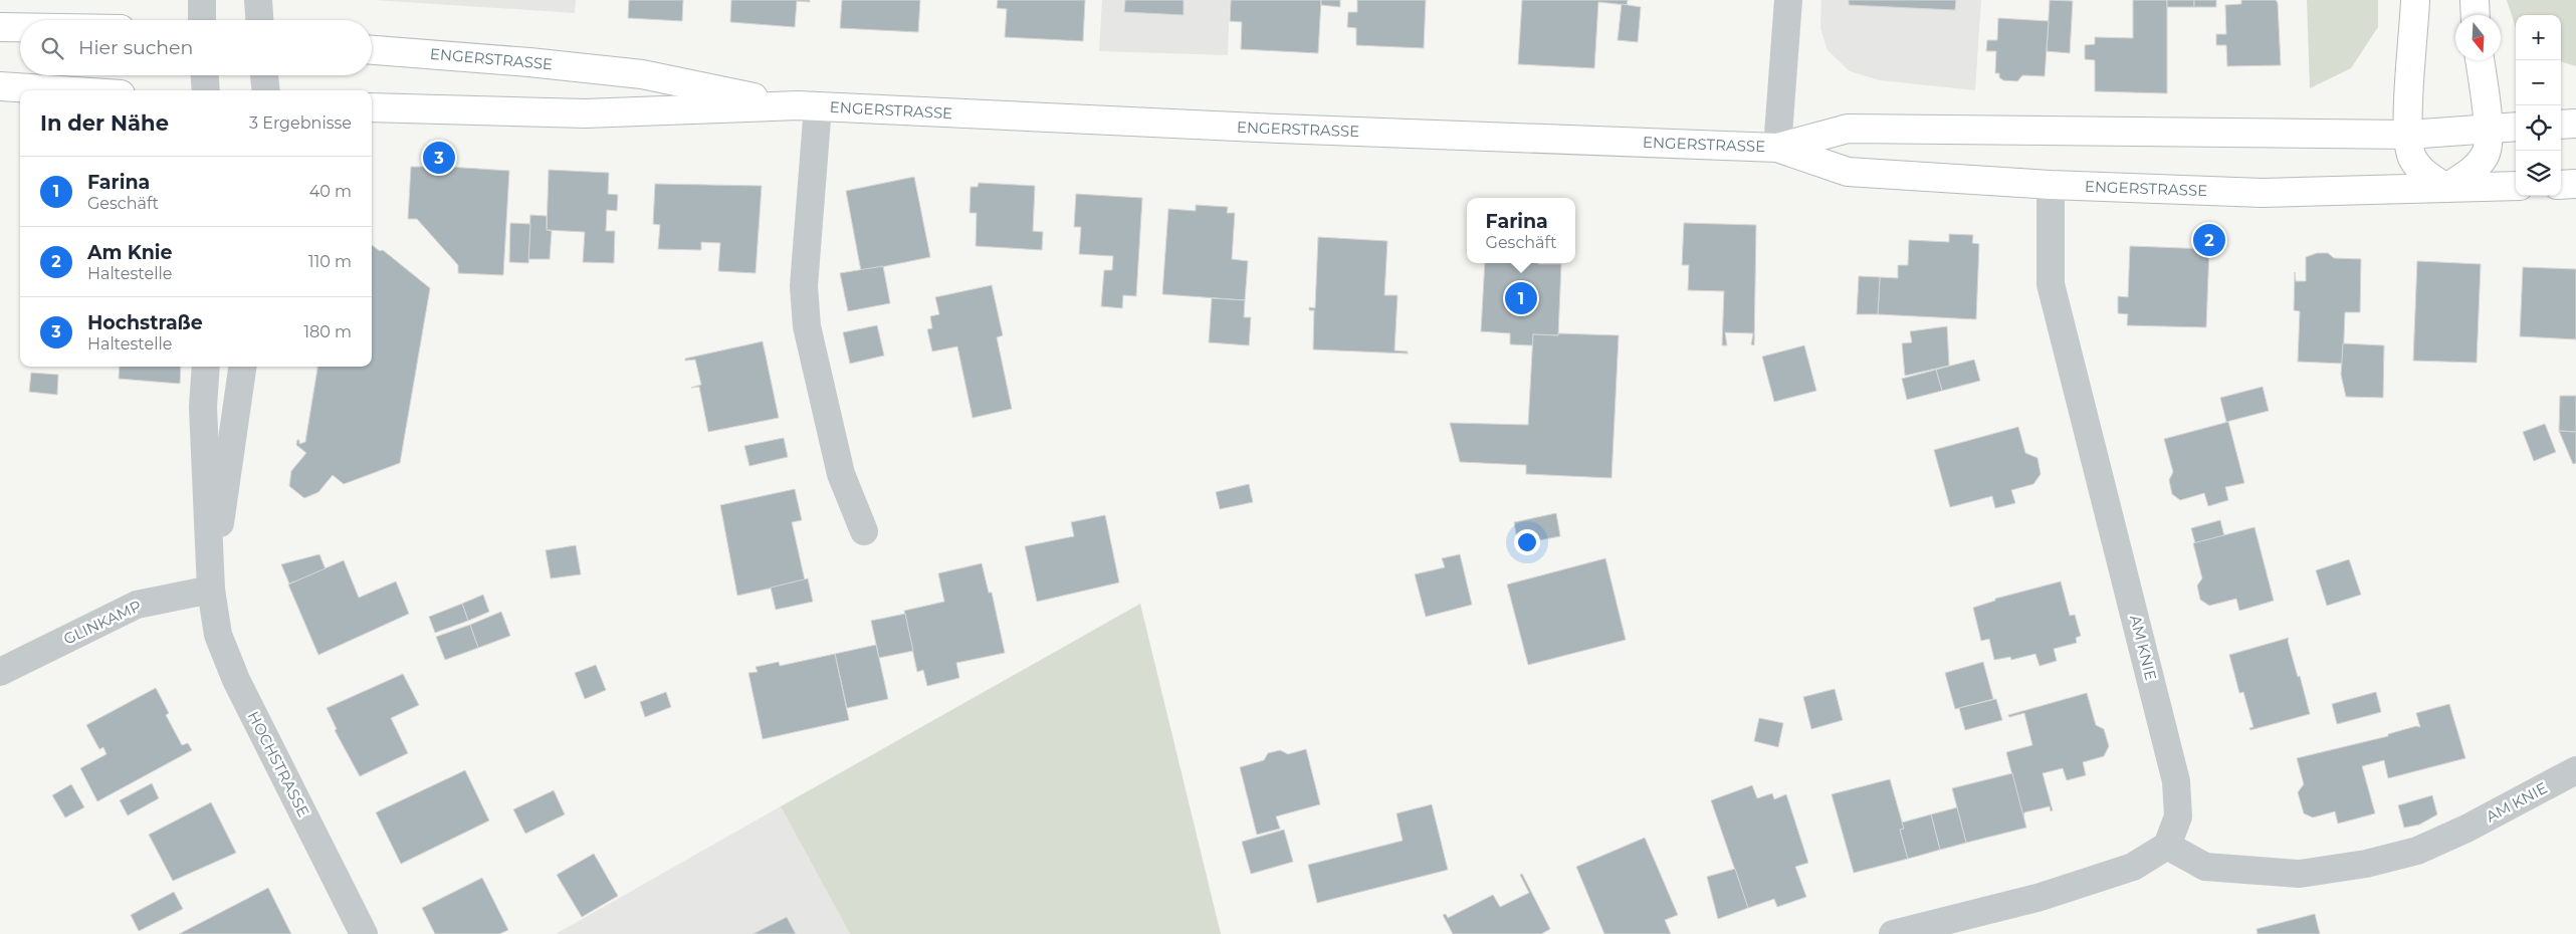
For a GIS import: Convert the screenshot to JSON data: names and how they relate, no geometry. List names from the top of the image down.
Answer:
{
  "streets": {
    "main road": ["ENGERSTRASSE"],
    "street": ["GLINKAMP", "AM KNIE", "HOCHSTRASSE"]
  },
  "crossings": [
    ["ENGERSTRASSE", "AM KNIE"],
    ["GLINKAMP", "HOCHSTRASSE"]
  ],
  "north": "bottom",
  "page": {
    "map_buttons": ["+", "−"],
    "search": "Hier suchen",
    "heading": ["In der Nähe", "3 Ergebnisse"],
    "pins": ["3", "2", "1"],
    "list": [
      {
        "mark": "1",
        "name": "Farina",
        "note": "Geschäft",
        "value": "40 m"
      },
      {
        "mark": "2",
        "name": "Am Knie",
        "note": "Haltestelle",
        "value": "110 m"
      },
      {
        "mark": "3",
        "name": "Hochstraße",
        "note": "Haltestelle",
        "value": "180 m"
      }
    ],
    "popup": ["Farina", "Geschäft"]
  }
}
